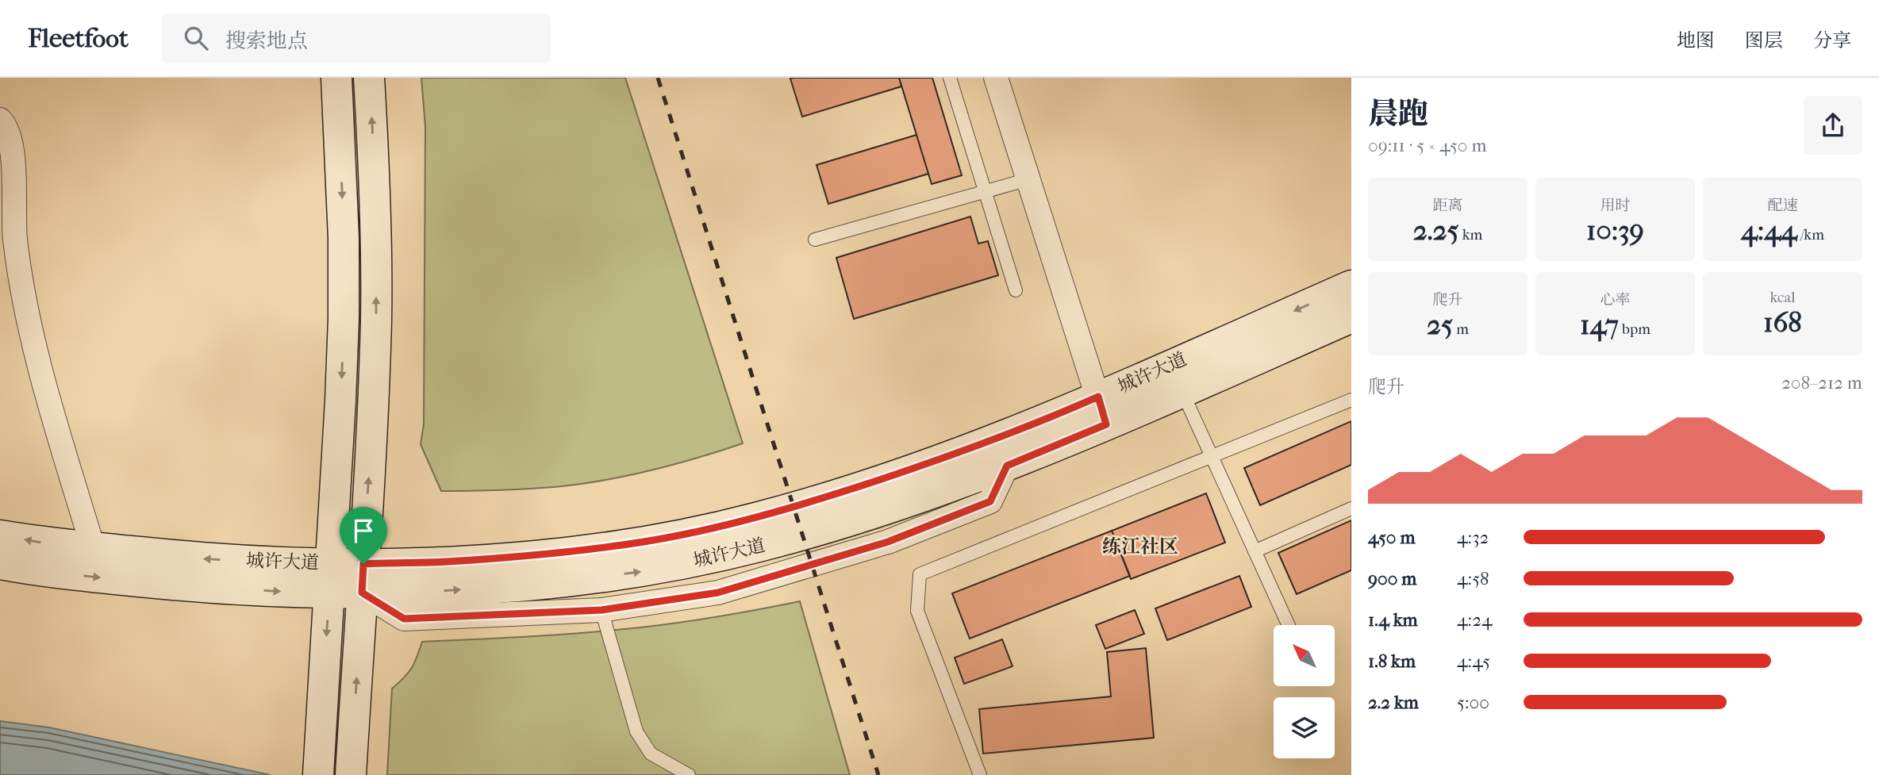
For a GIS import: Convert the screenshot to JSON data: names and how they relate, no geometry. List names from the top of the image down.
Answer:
{
  "streets": {
    "main road": ["城许大道"]
  },
  "districts": ["练江社区"],
  "north": "top left",
  "page": {
    "header": "Fleetfoot",
    "search": "搜索地点",
    "nav": ["地图", "图层", "分享"],
    "heading": ["晨跑", "09:11 · 5 × 450 m"],
    "stats": [
      ["距离", "2.25 km"],
      ["用时", "10:39"],
      ["配速", "4:44 /km"],
      ["爬升", "25 m"],
      ["心率", "147 bpm"],
      ["kcal", "168"]
    ],
    "chart": ["爬升", "208–212 m"],
    "list": [
      {
        "name": "450 m",
        "note": "4:32"
      },
      {
        "name": "900 m",
        "note": "4:58"
      },
      {
        "name": "1.4 km",
        "note": "4:24"
      },
      {
        "name": "1.8 km",
        "note": "4:45"
      },
      {
        "name": "2.2 km",
        "note": "5:00"
      }
    ]
  }
}
